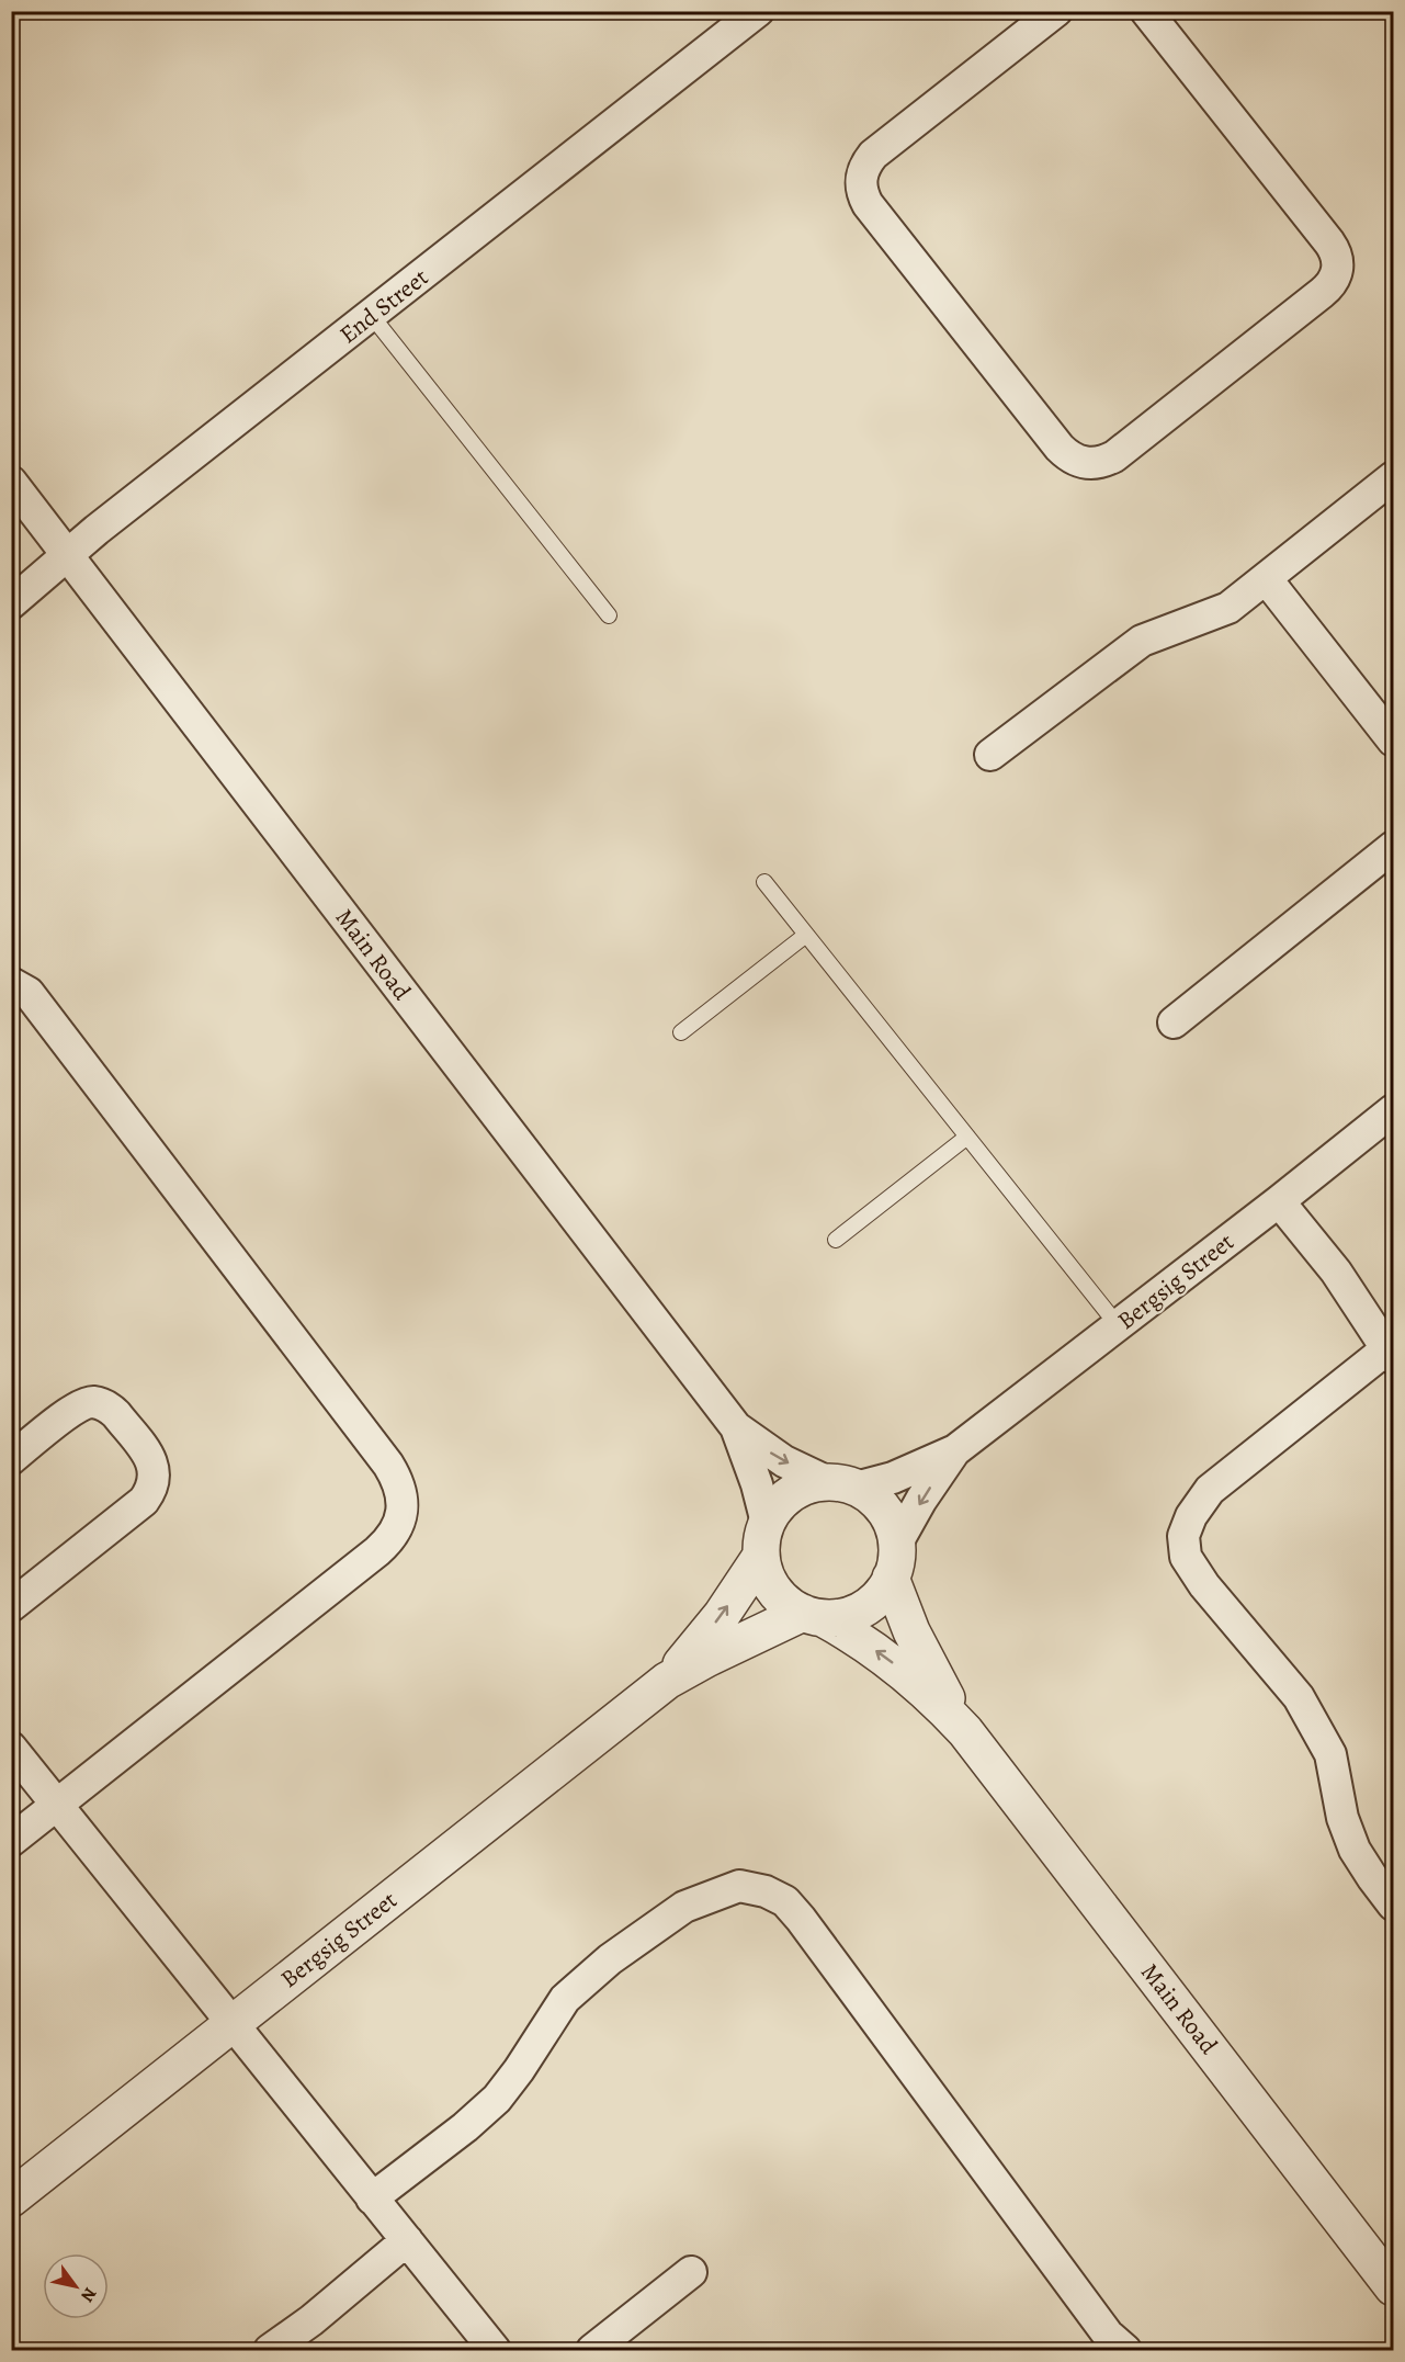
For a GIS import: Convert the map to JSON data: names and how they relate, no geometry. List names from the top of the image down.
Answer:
{
  "streets": {
    "street": ["End Street", "Main Road", "Bergsig Street"]
  },
  "crossings": [
    ["End Street", "Main Road"],
    ["Main Road", "Bergsig Street"]
  ],
  "north": "bottom right"
}
